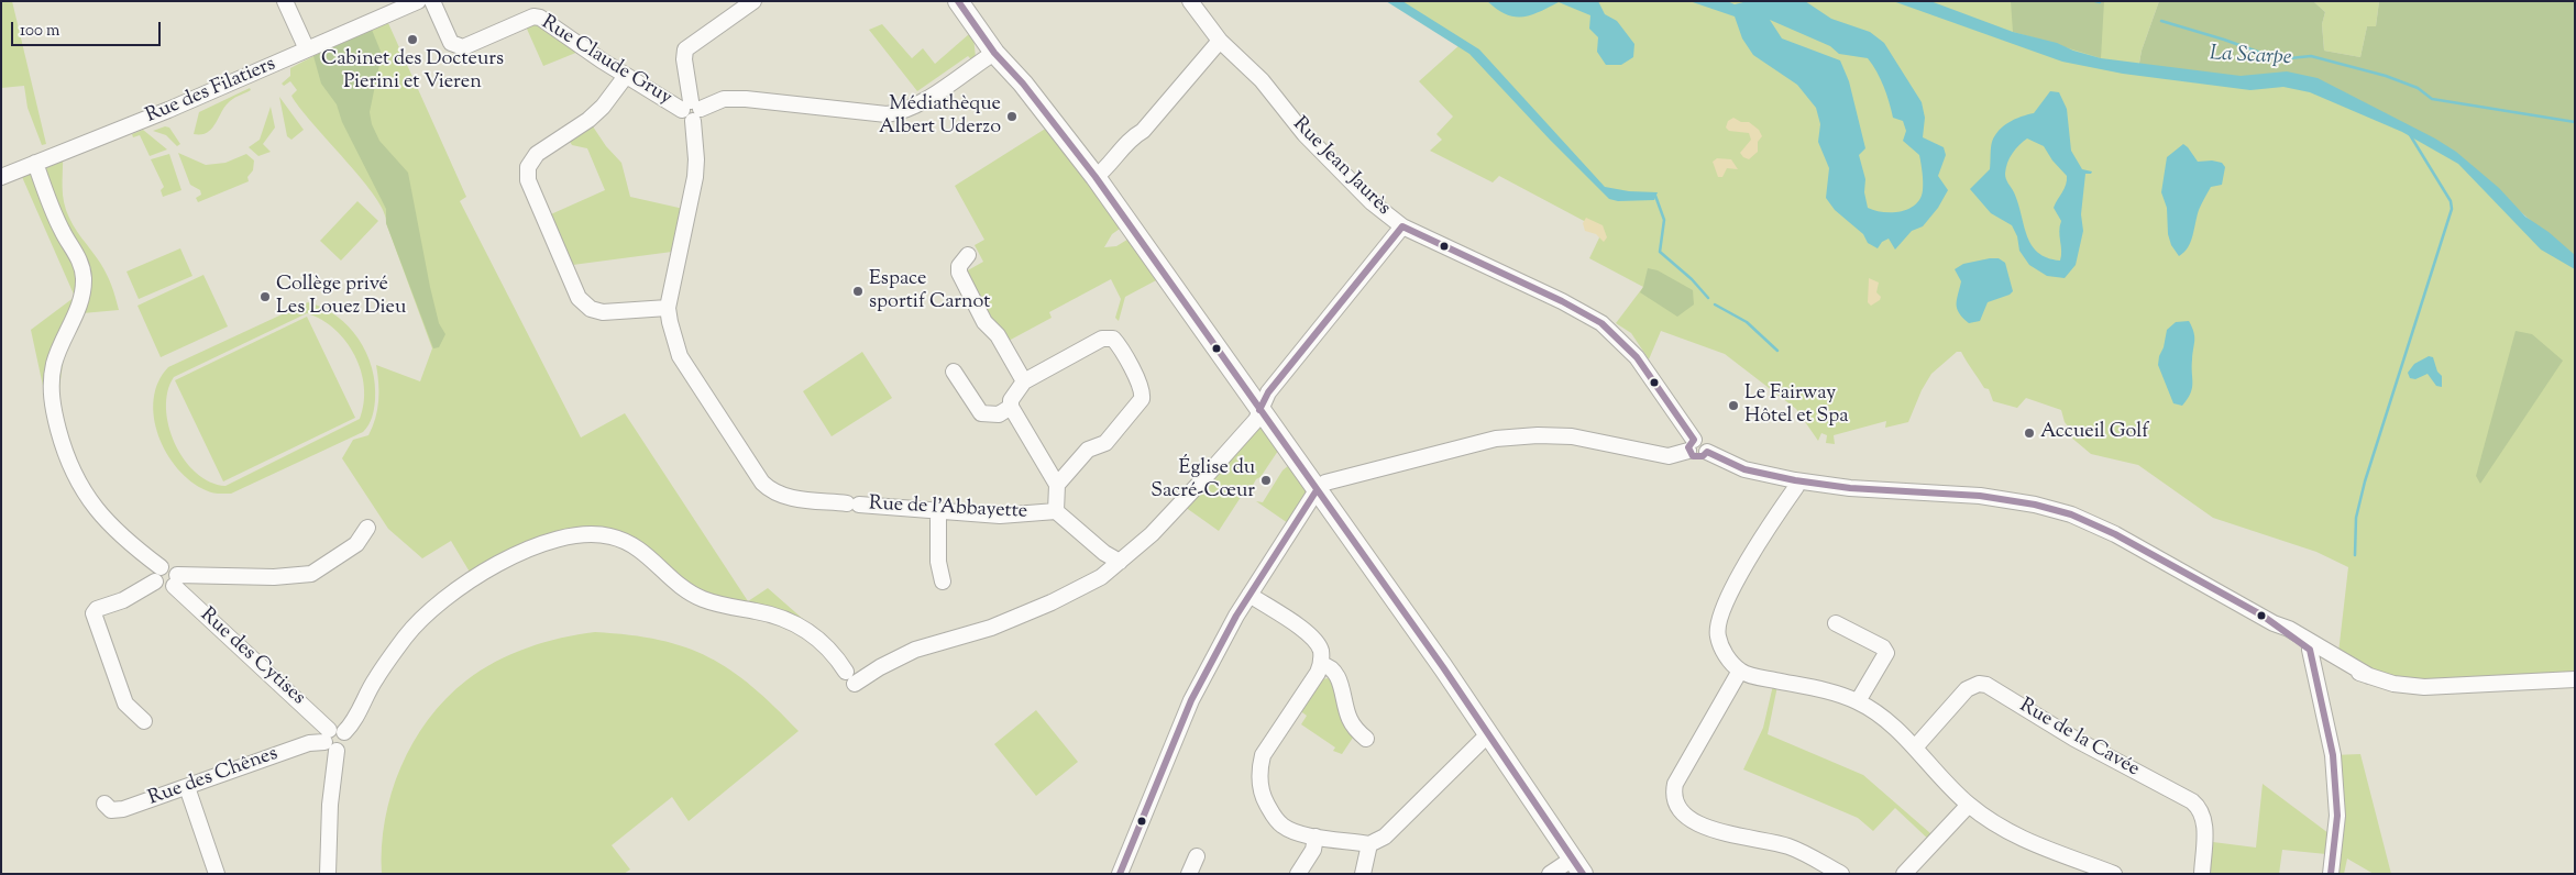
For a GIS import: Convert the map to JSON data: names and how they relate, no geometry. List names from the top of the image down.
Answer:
{
  "streets": {
    "street": [
      "Rue Claude Gruy",
      "Rue des Filatiers",
      "Rue Jean Jaurès",
      "Rue de l'Abbayette",
      "Rue des Cytises",
      "Rue de la Cavée",
      "Rue des Chênes"
    ]
  },
  "crossings": [
    ["Rue Claude Gruy", "Rue de l'Abbayette"],
    ["Rue des Cytises", "Rue des Chênes"]
  ],
  "water": ["La Scarpe"],
  "places": [
    "Cabinet des Docteurs Pierini et Vieren",
    "Médiathèque Albert Uderzo",
    "Espace sportif Carnot",
    "Collège privé Les Louez Dieu",
    "Le Fairway Hôtel et Spa",
    "Accueil Golf",
    "Église du Sacré-Cœur"
  ],
  "scale_bar": "100 m"
}
